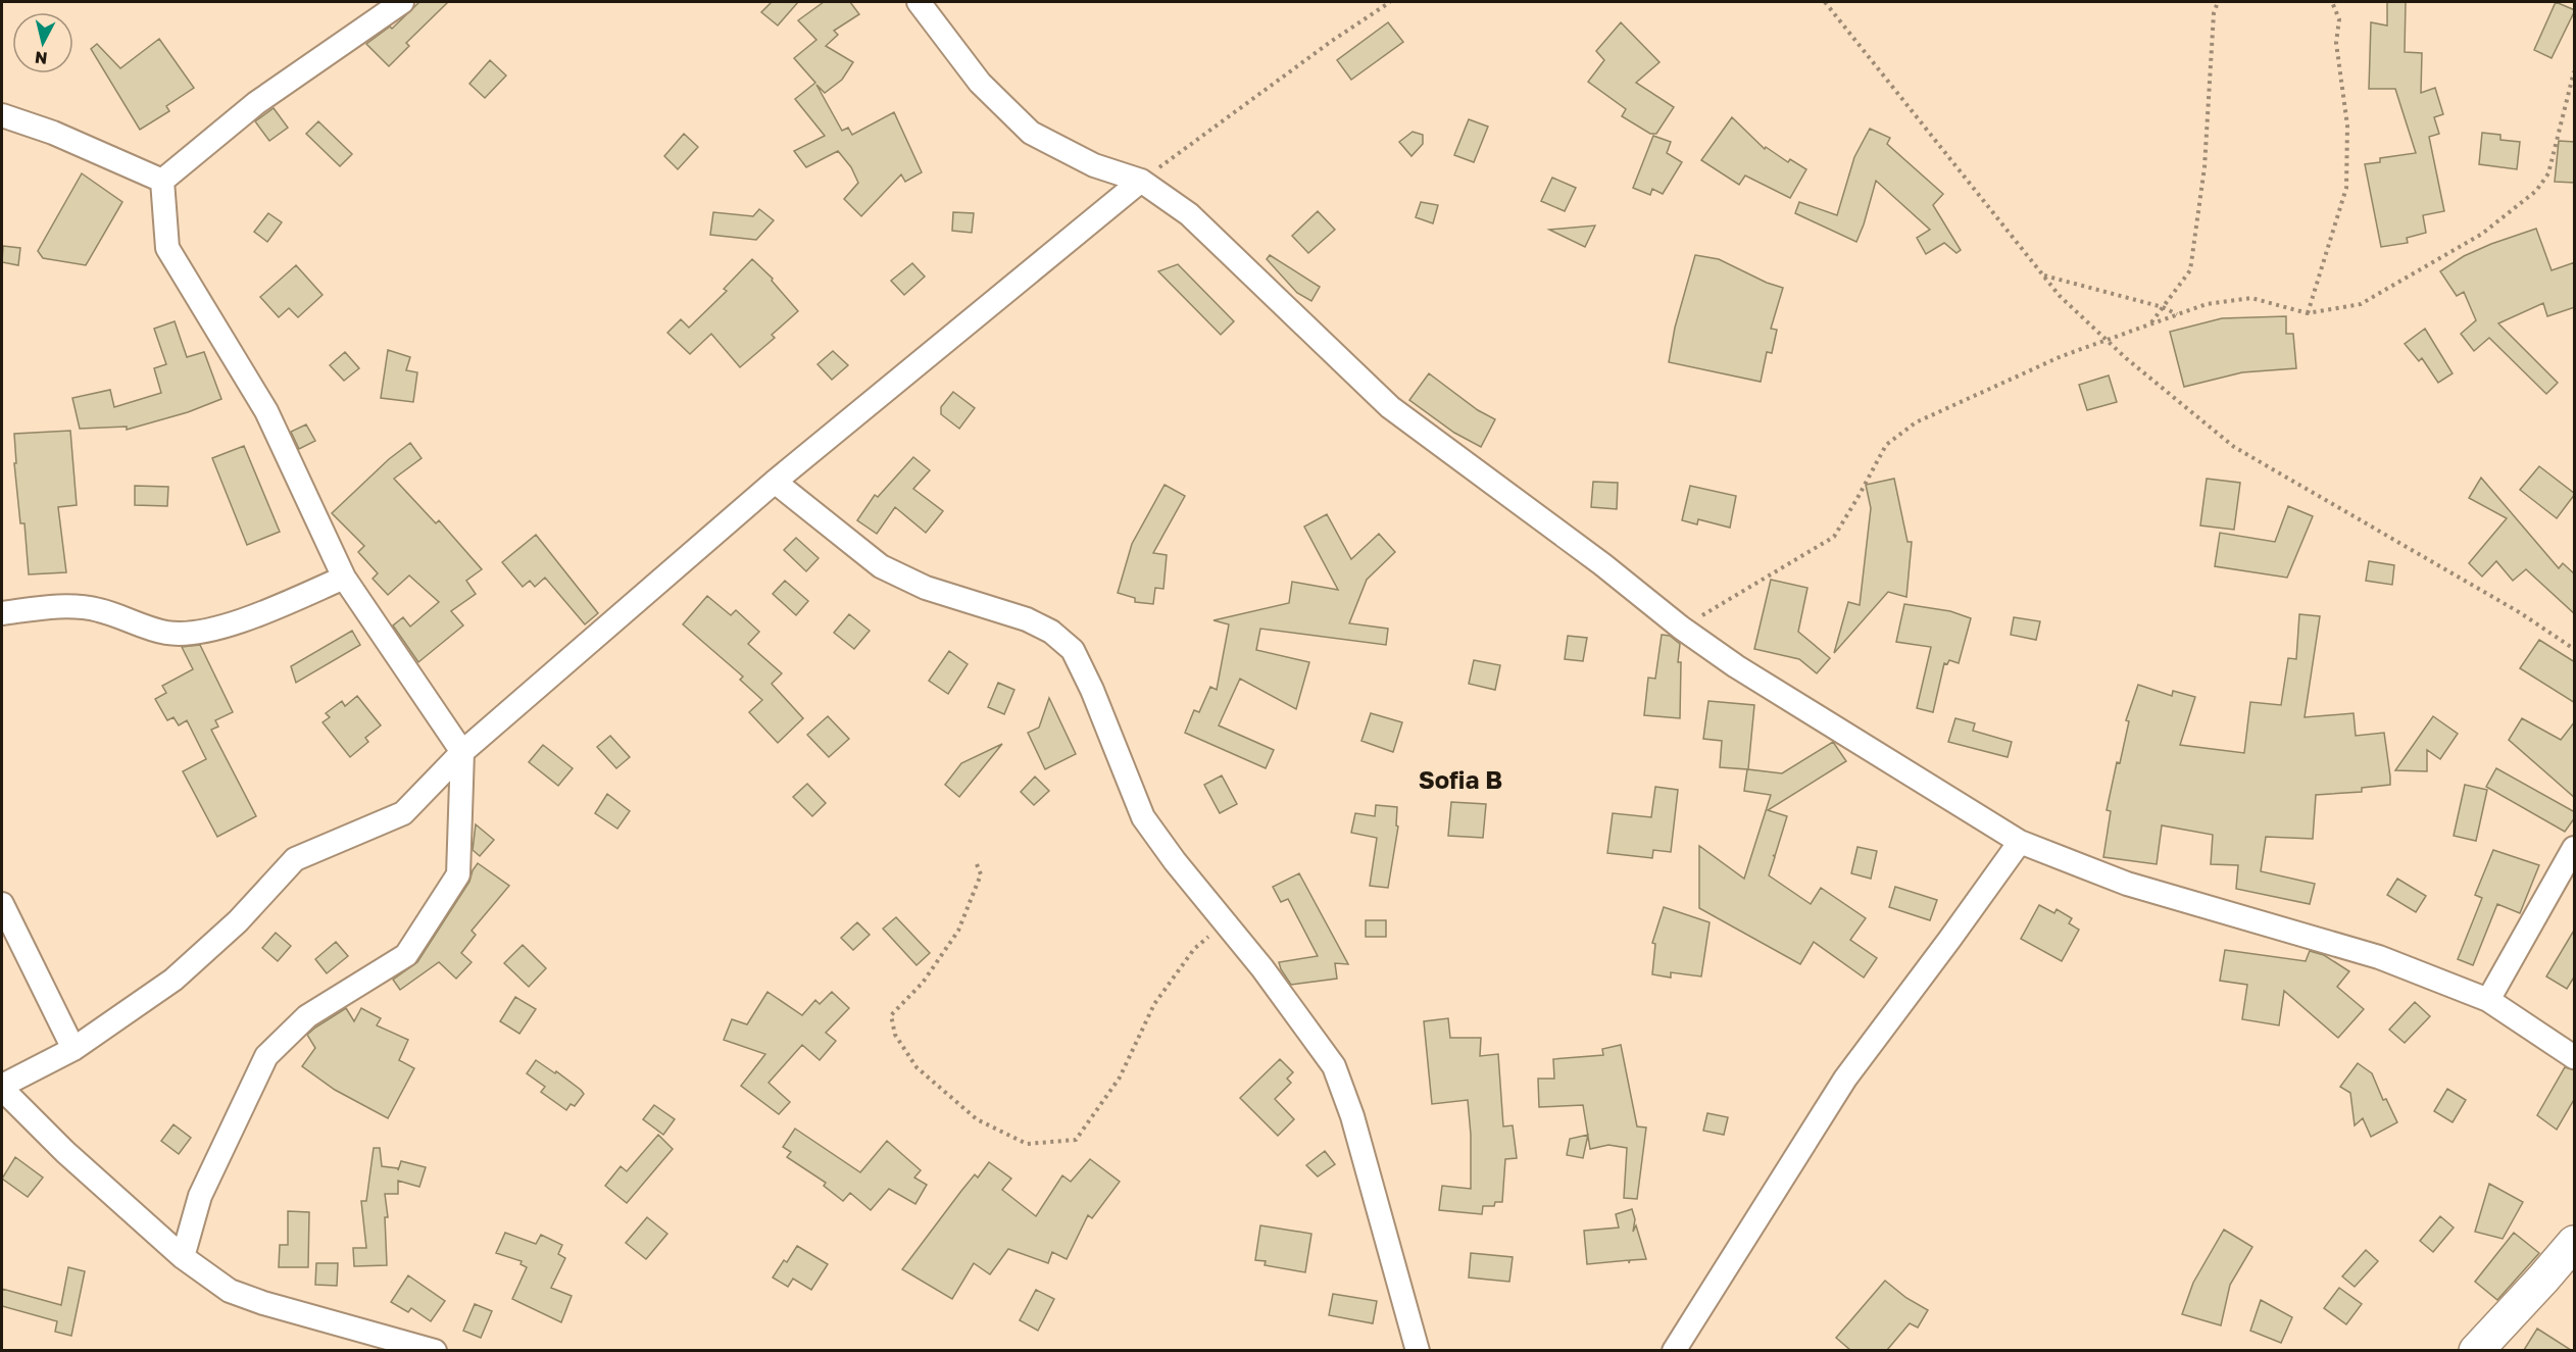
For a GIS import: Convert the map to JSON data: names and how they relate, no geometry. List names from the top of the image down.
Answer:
{
  "districts": ["Sofia B"],
  "north": "bottom"
}
